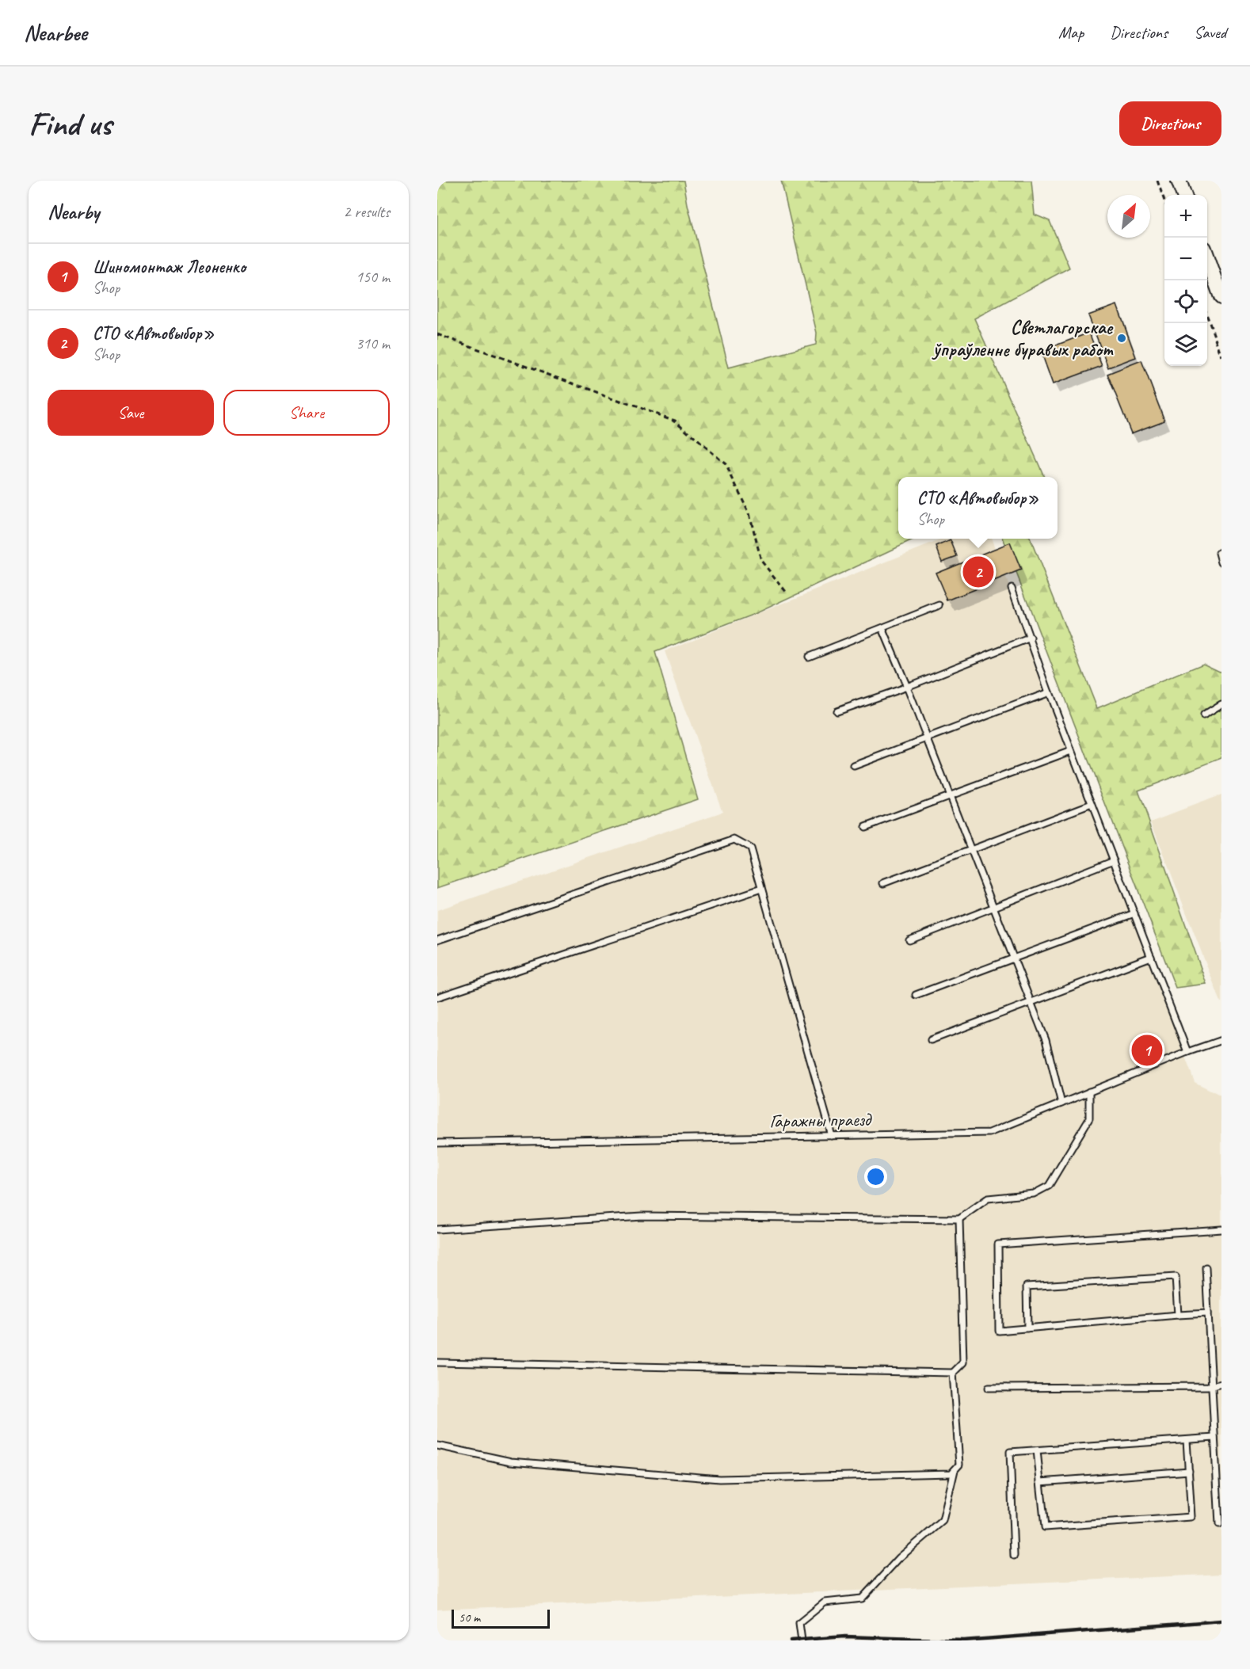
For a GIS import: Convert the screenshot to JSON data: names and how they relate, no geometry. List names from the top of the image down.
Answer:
{
  "streets": {
    "lane": ["Гаражны праезд"]
  },
  "places": ["Светлагорскае ўпраўленне буравых работ"],
  "scale_bar": "50 m",
  "north": "top right",
  "page": {
    "header": "Nearbee",
    "nav": ["Map", "Directions", "Saved"],
    "buttons": [
      "Directions",
      ["Save", "Share"]
    ],
    "title": "Find us",
    "heading": ["Nearby", "2 results"],
    "map_buttons": ["+", "−"],
    "list": [
      {
        "mark": "1",
        "name": "Шиномонтаж Леоненко",
        "note": "Shop",
        "value": "150 m"
      },
      {
        "mark": "2",
        "name": "СТО «Автовыбор»",
        "note": "Shop",
        "value": "310 m"
      }
    ],
    "popup": ["СТО «Автовыбор»", "Shop"],
    "pins": ["2", "1"],
    "scale": "50 m"
  }
}
